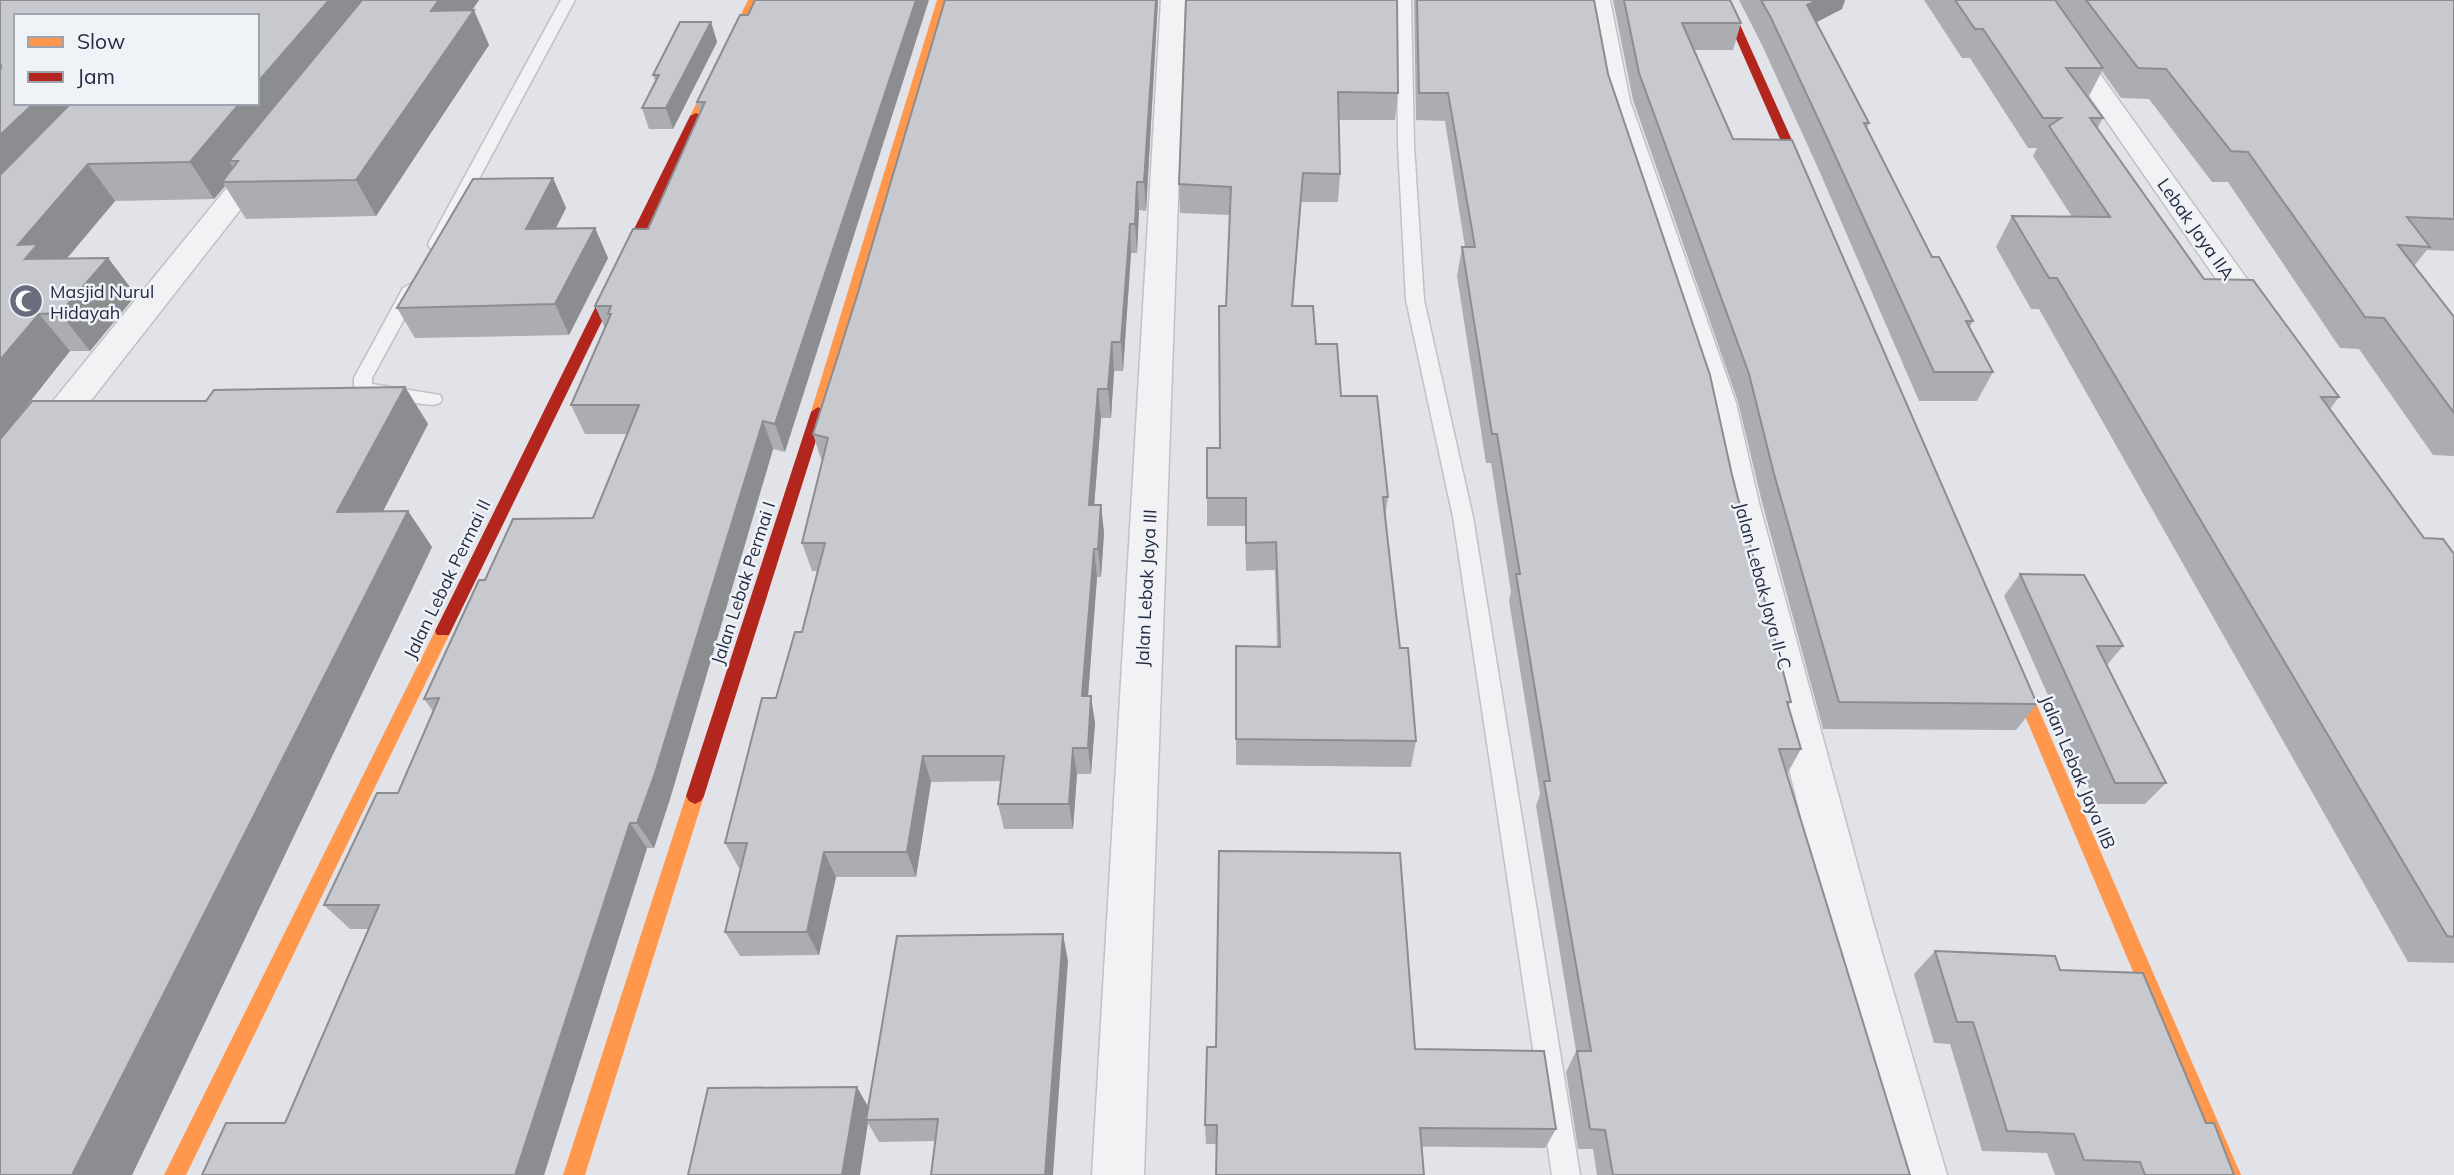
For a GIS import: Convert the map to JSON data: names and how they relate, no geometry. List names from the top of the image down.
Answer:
{
  "streets": {
    "street": [
      "Lebak Jaya IIA",
      "Jalan Lebak Permai II",
      "Jalan Lebak Permai I",
      "Jalan Lebak Jaya II-C",
      "Jalan Lebak Jaya III",
      "Jalan Lebak Jaya IIB"
    ]
  },
  "places": {
    "mosque": ["Masjid Nurul Hidayah"]
  },
  "legend": ["Slow", "Jam"]
}
